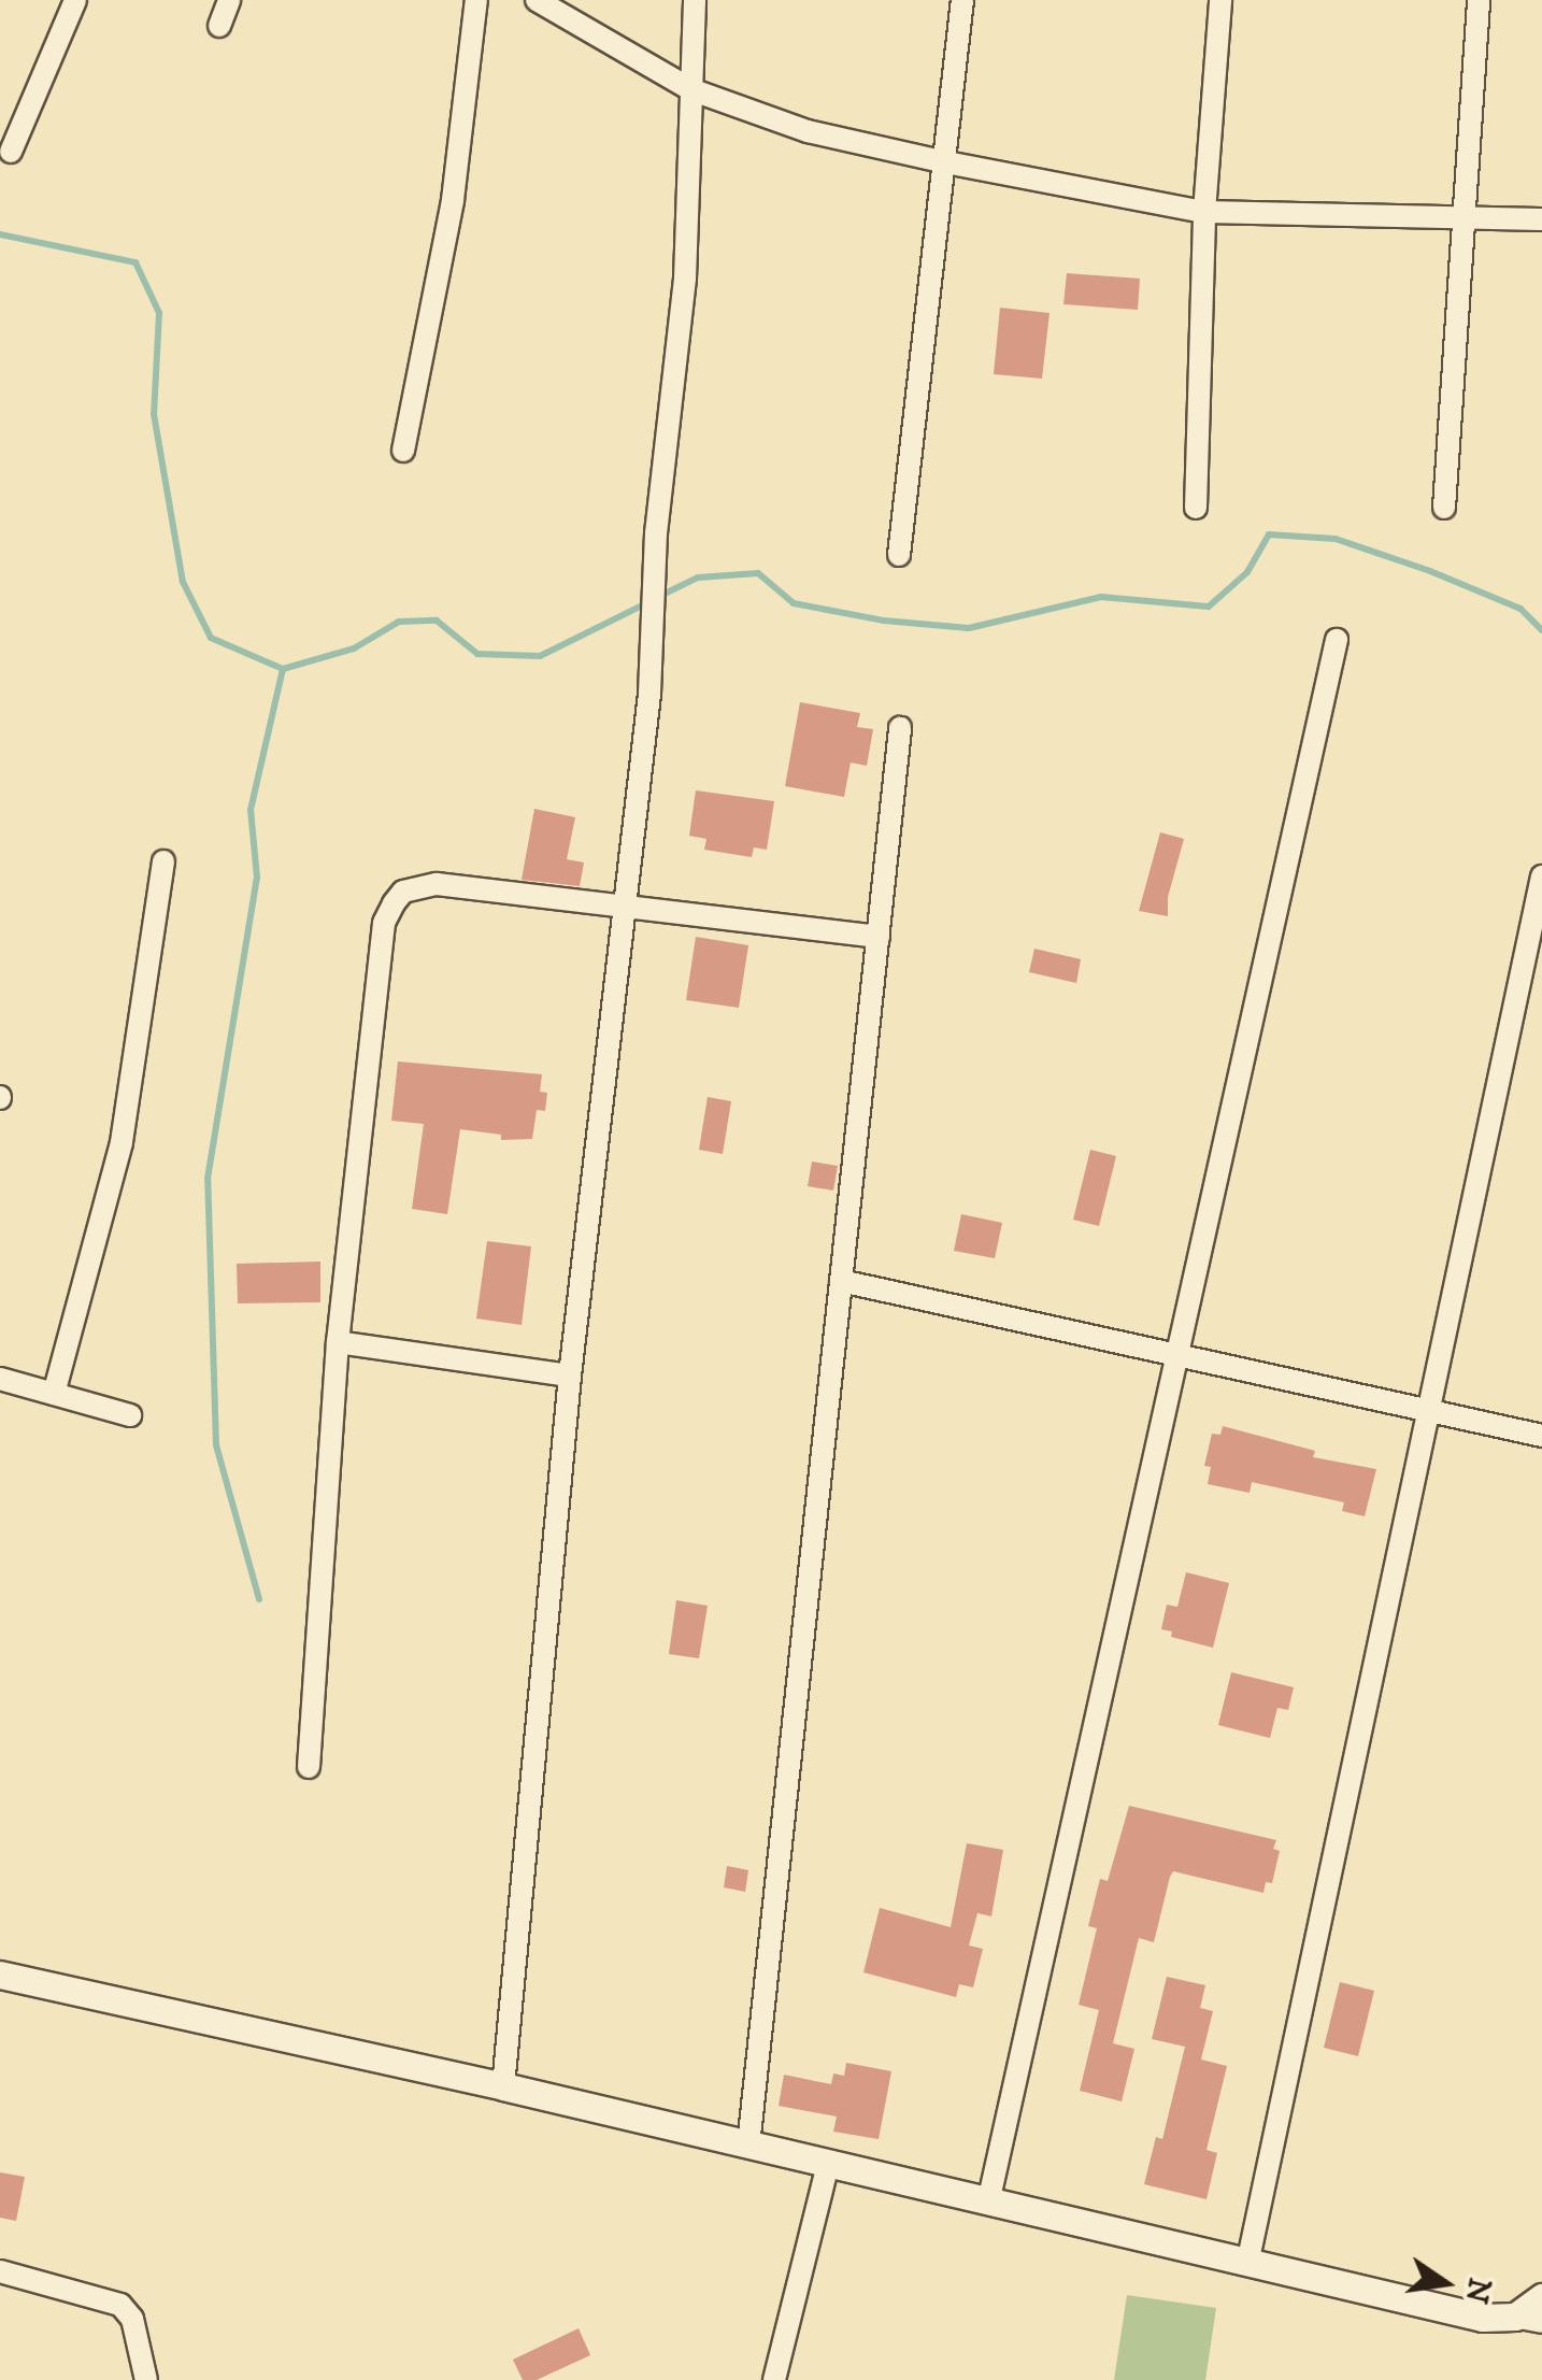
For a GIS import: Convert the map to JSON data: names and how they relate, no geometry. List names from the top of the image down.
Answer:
{
  "north": "right"
}
